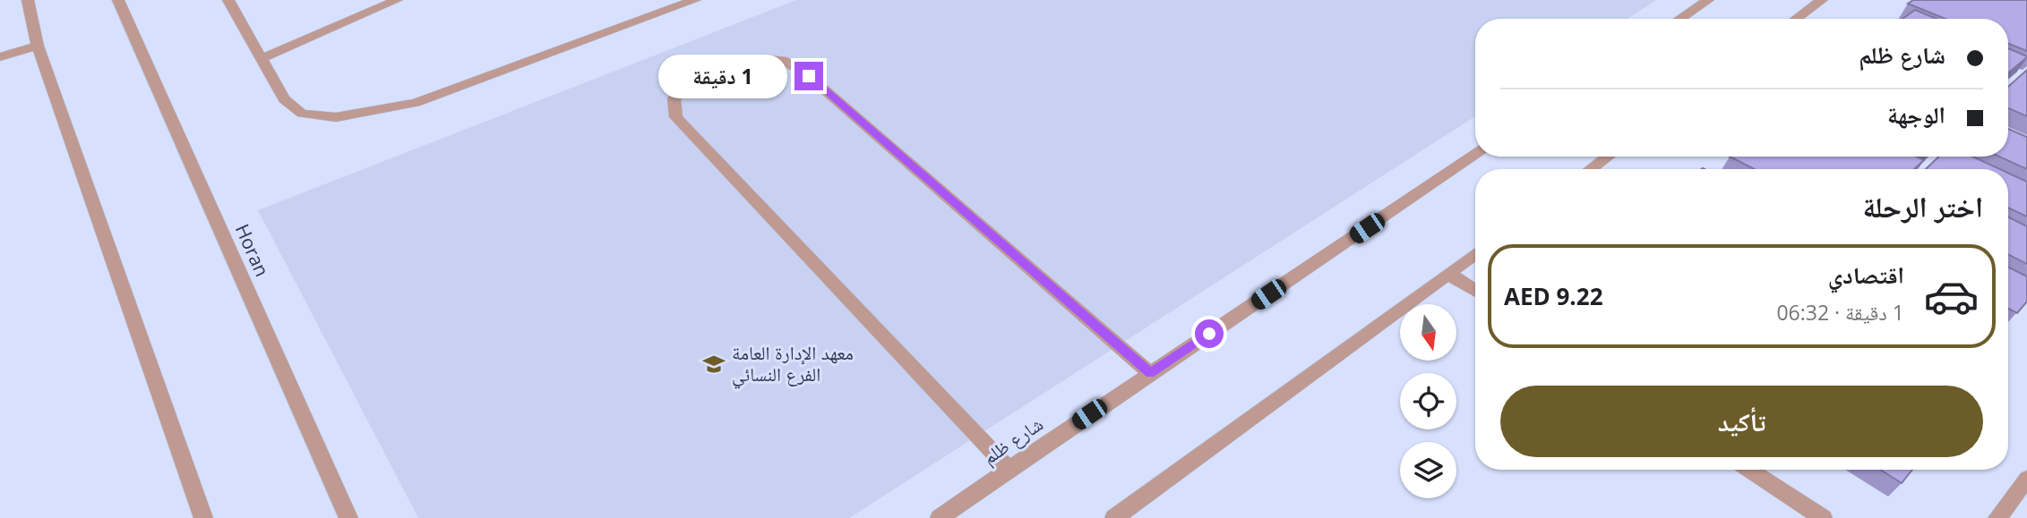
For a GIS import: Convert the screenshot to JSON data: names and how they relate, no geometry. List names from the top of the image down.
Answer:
{
  "streets": {
    "street": ["Horan", "شارع ظلم"]
  },
  "places": {
    "school or university": ["معهد الإدارة العامة الفرع النسائي"]
  },
  "north": "bottom",
  "page": {
    "banner": ["شارع ظلم", "الوجهة"],
    "bubble": "1 دقيقة",
    "heading": "اختر الرحلة",
    "list": [
      {
        "name": "اقتصادي",
        "note": "1 دقيقة · 06:32",
        "value": "AED 9.22"
      }
    ],
    "buttons": "تأكيد"
  }
}
